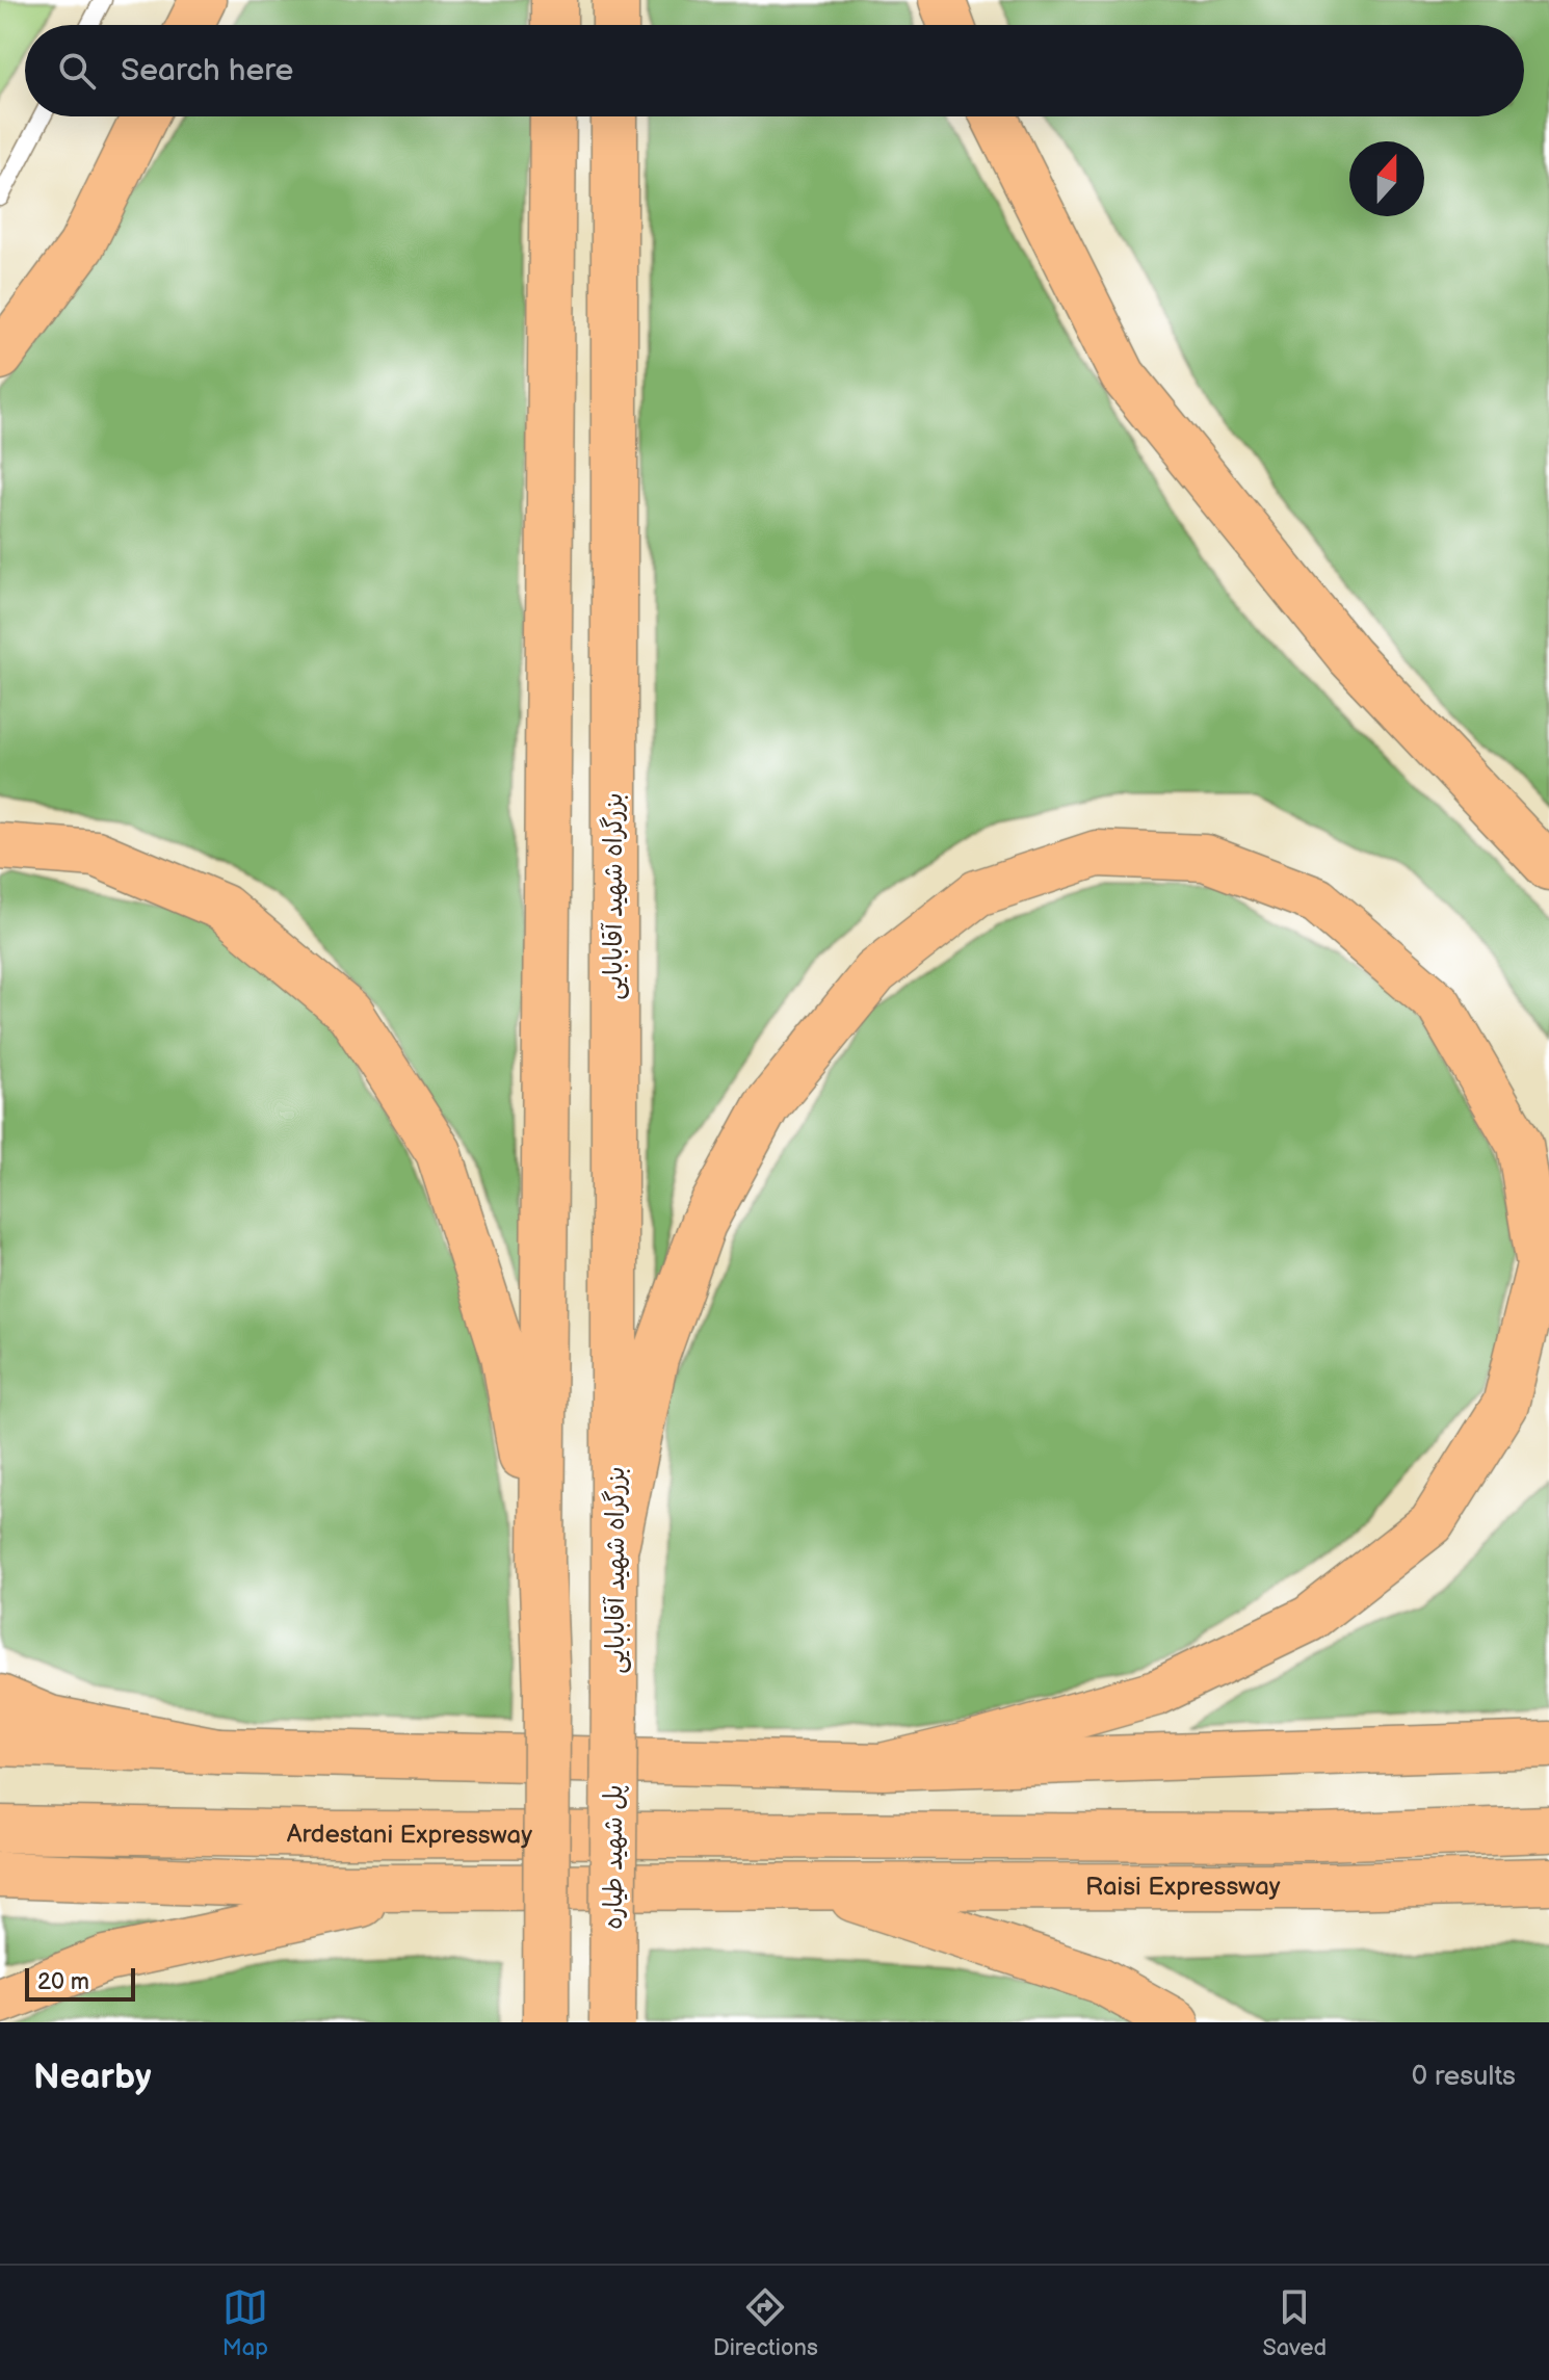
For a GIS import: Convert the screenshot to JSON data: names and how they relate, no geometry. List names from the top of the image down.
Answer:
{
  "streets": {
    "main road": [
      "بزرگراه شهید آقابابایی",
      "Ardestani Expressway",
      "پل شهید طیاره",
      "Raisi Expressway"
    ]
  },
  "crossings": [
    ["بزرگراه شهید آقابابایی", "پل شهید طیاره"],
    ["Ardestani Expressway", "Raisi Expressway"]
  ],
  "scale_bar": "20 m",
  "north": "top",
  "page": {
    "search": "Search here",
    "scale": "20 m",
    "heading": ["Nearby", "0 results"],
    "nav": ["Map", "Directions", "Saved"]
  }
}
